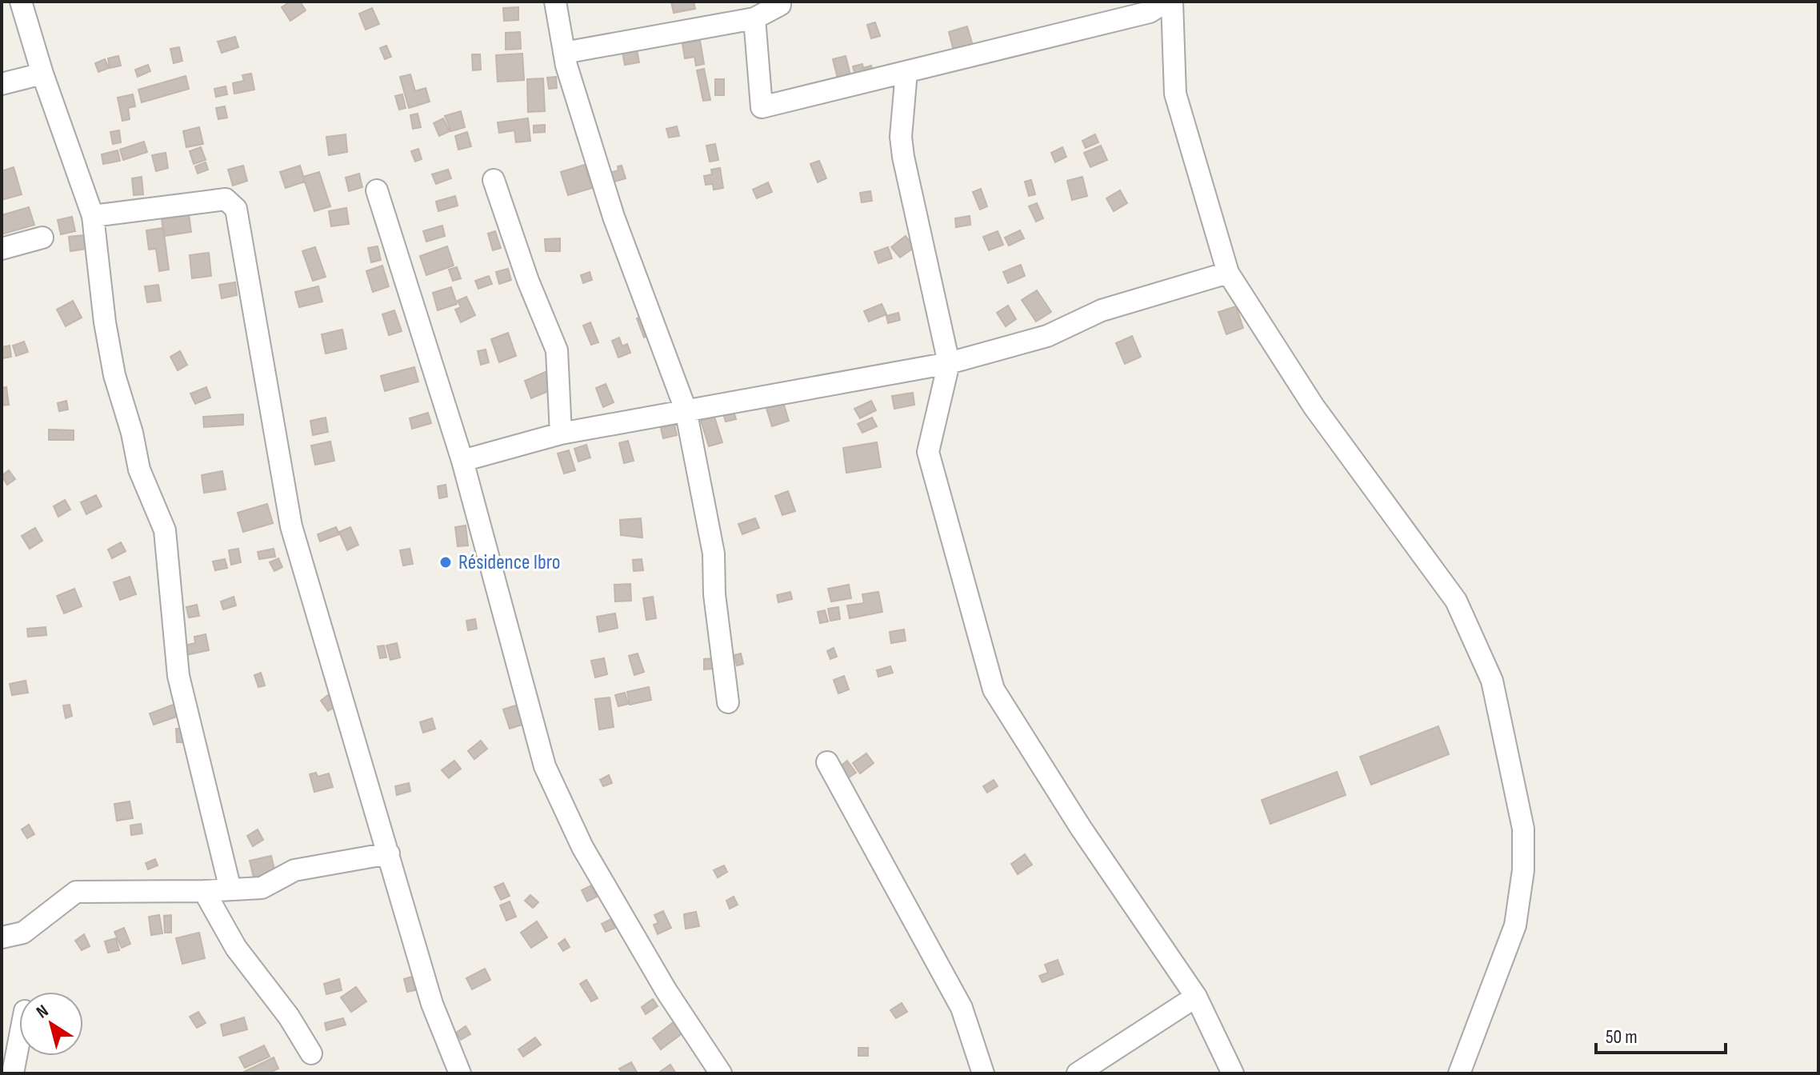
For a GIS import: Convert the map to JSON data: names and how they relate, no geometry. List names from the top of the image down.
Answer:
{
  "places": ["Résidence Ibro"],
  "scale_bar": "50 m",
  "north": "top left"
}
